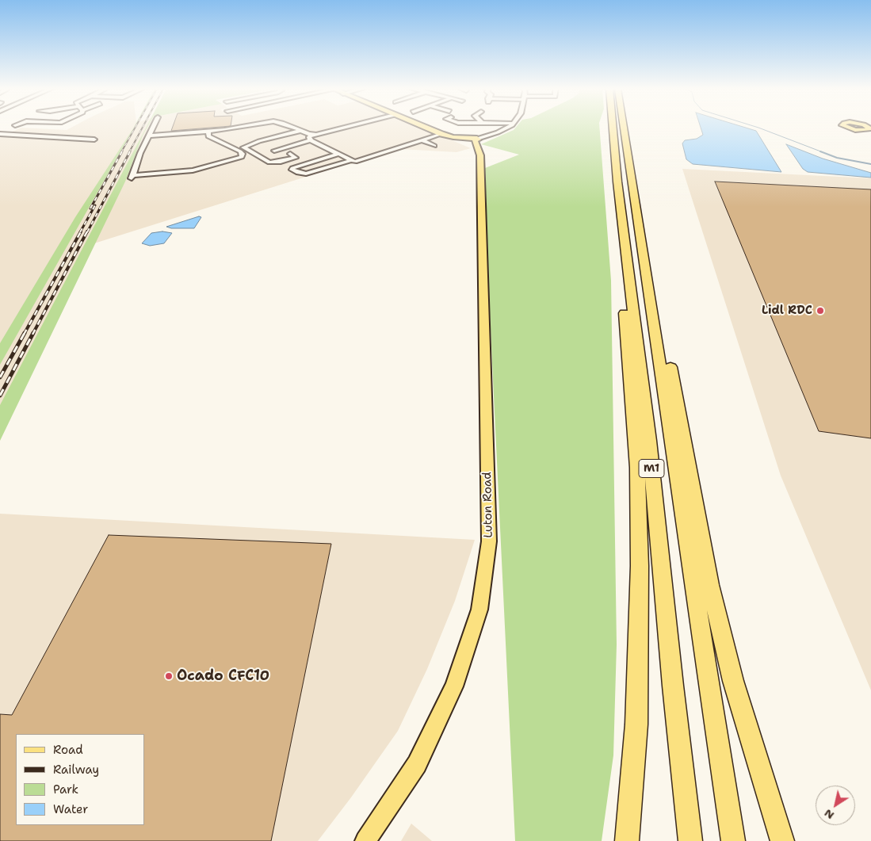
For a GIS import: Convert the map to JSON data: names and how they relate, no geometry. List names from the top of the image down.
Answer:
{
  "streets": {
    "highway": ["M1"],
    "main road": ["Luton Road"]
  },
  "places": ["Lidl RDC", "Ocado CFC10"],
  "legend": [
    "Road",
    "Railway",
    "Park",
    "Water"
  ],
  "north": "bottom left"
}
